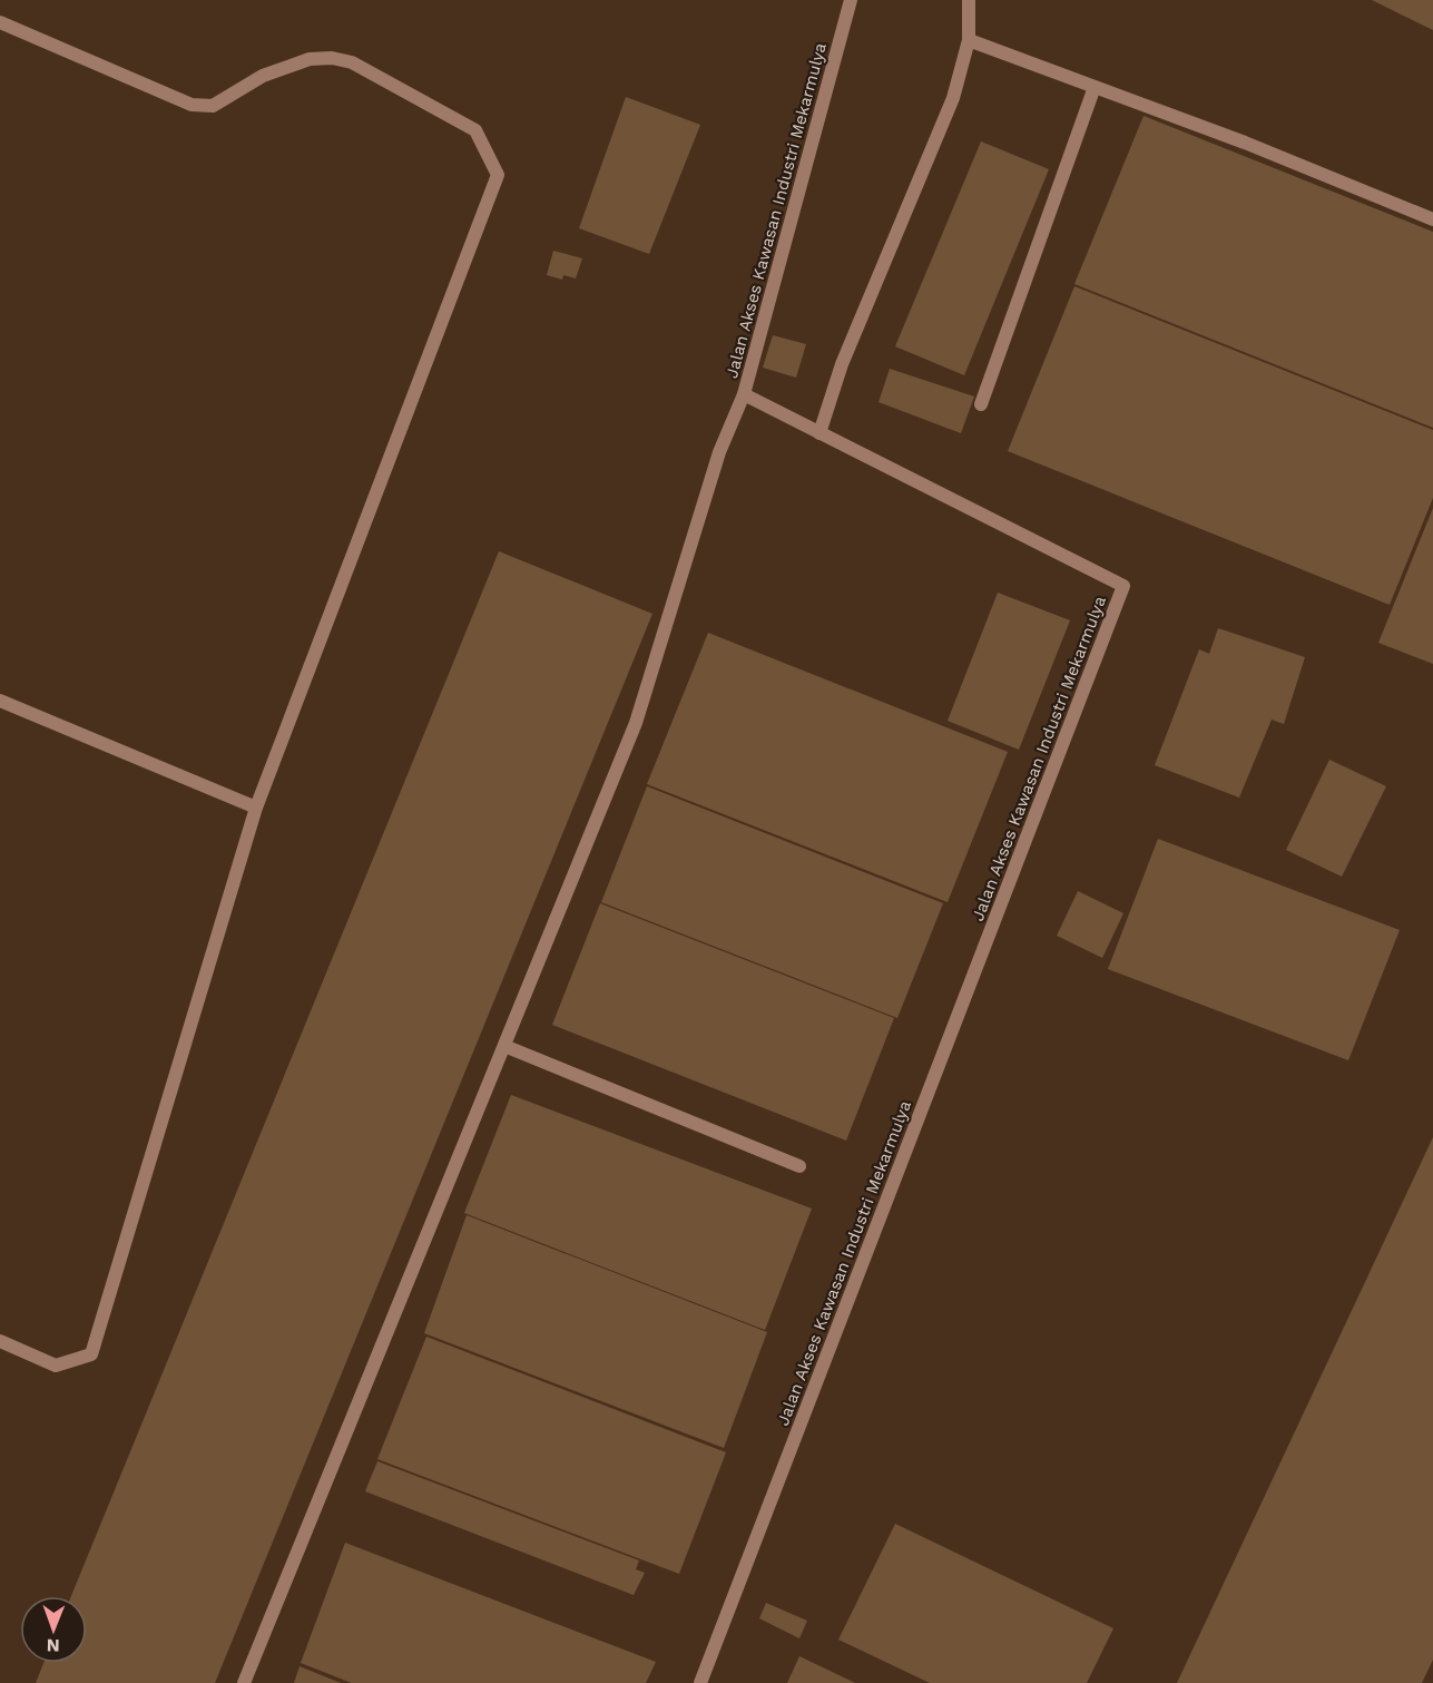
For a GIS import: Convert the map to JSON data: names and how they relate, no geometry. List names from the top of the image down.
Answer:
{
  "streets": {
    "street": ["Jalan Akses Kawasan Industri Mekarmulya"]
  },
  "north": "bottom"
}
